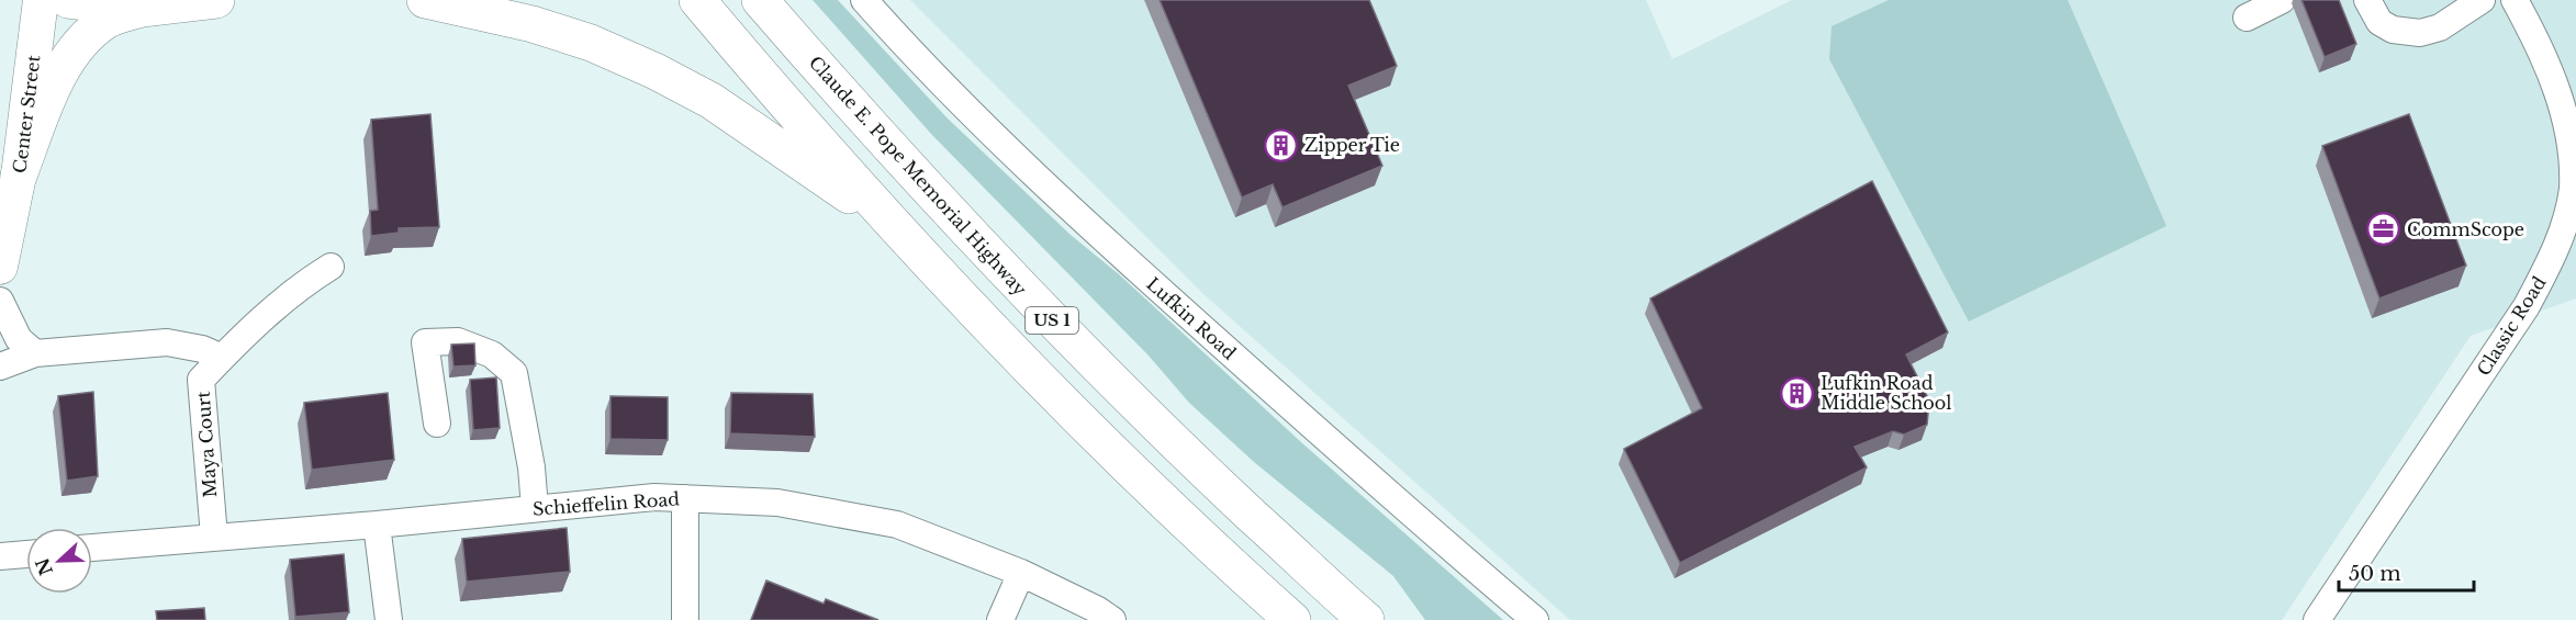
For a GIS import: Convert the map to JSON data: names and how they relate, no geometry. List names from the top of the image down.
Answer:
{
  "streets": {
    "highway": ["Claude E. Pope Memorial Highway", "US 1"],
    "main road": ["Center Street"],
    "street": [
      "Lufkin Road",
      "Classic Road",
      "Maya Court",
      "Schieffelin Road"
    ]
  },
  "crossings": [
    ["Maya Court", "Schieffelin Road"]
  ],
  "places": {
    "building": ["Zipper Tie", "Lufkin Road Middle School"],
    "office": ["CommScope"]
  },
  "scale_bar": "50 m",
  "north": "left"
}
